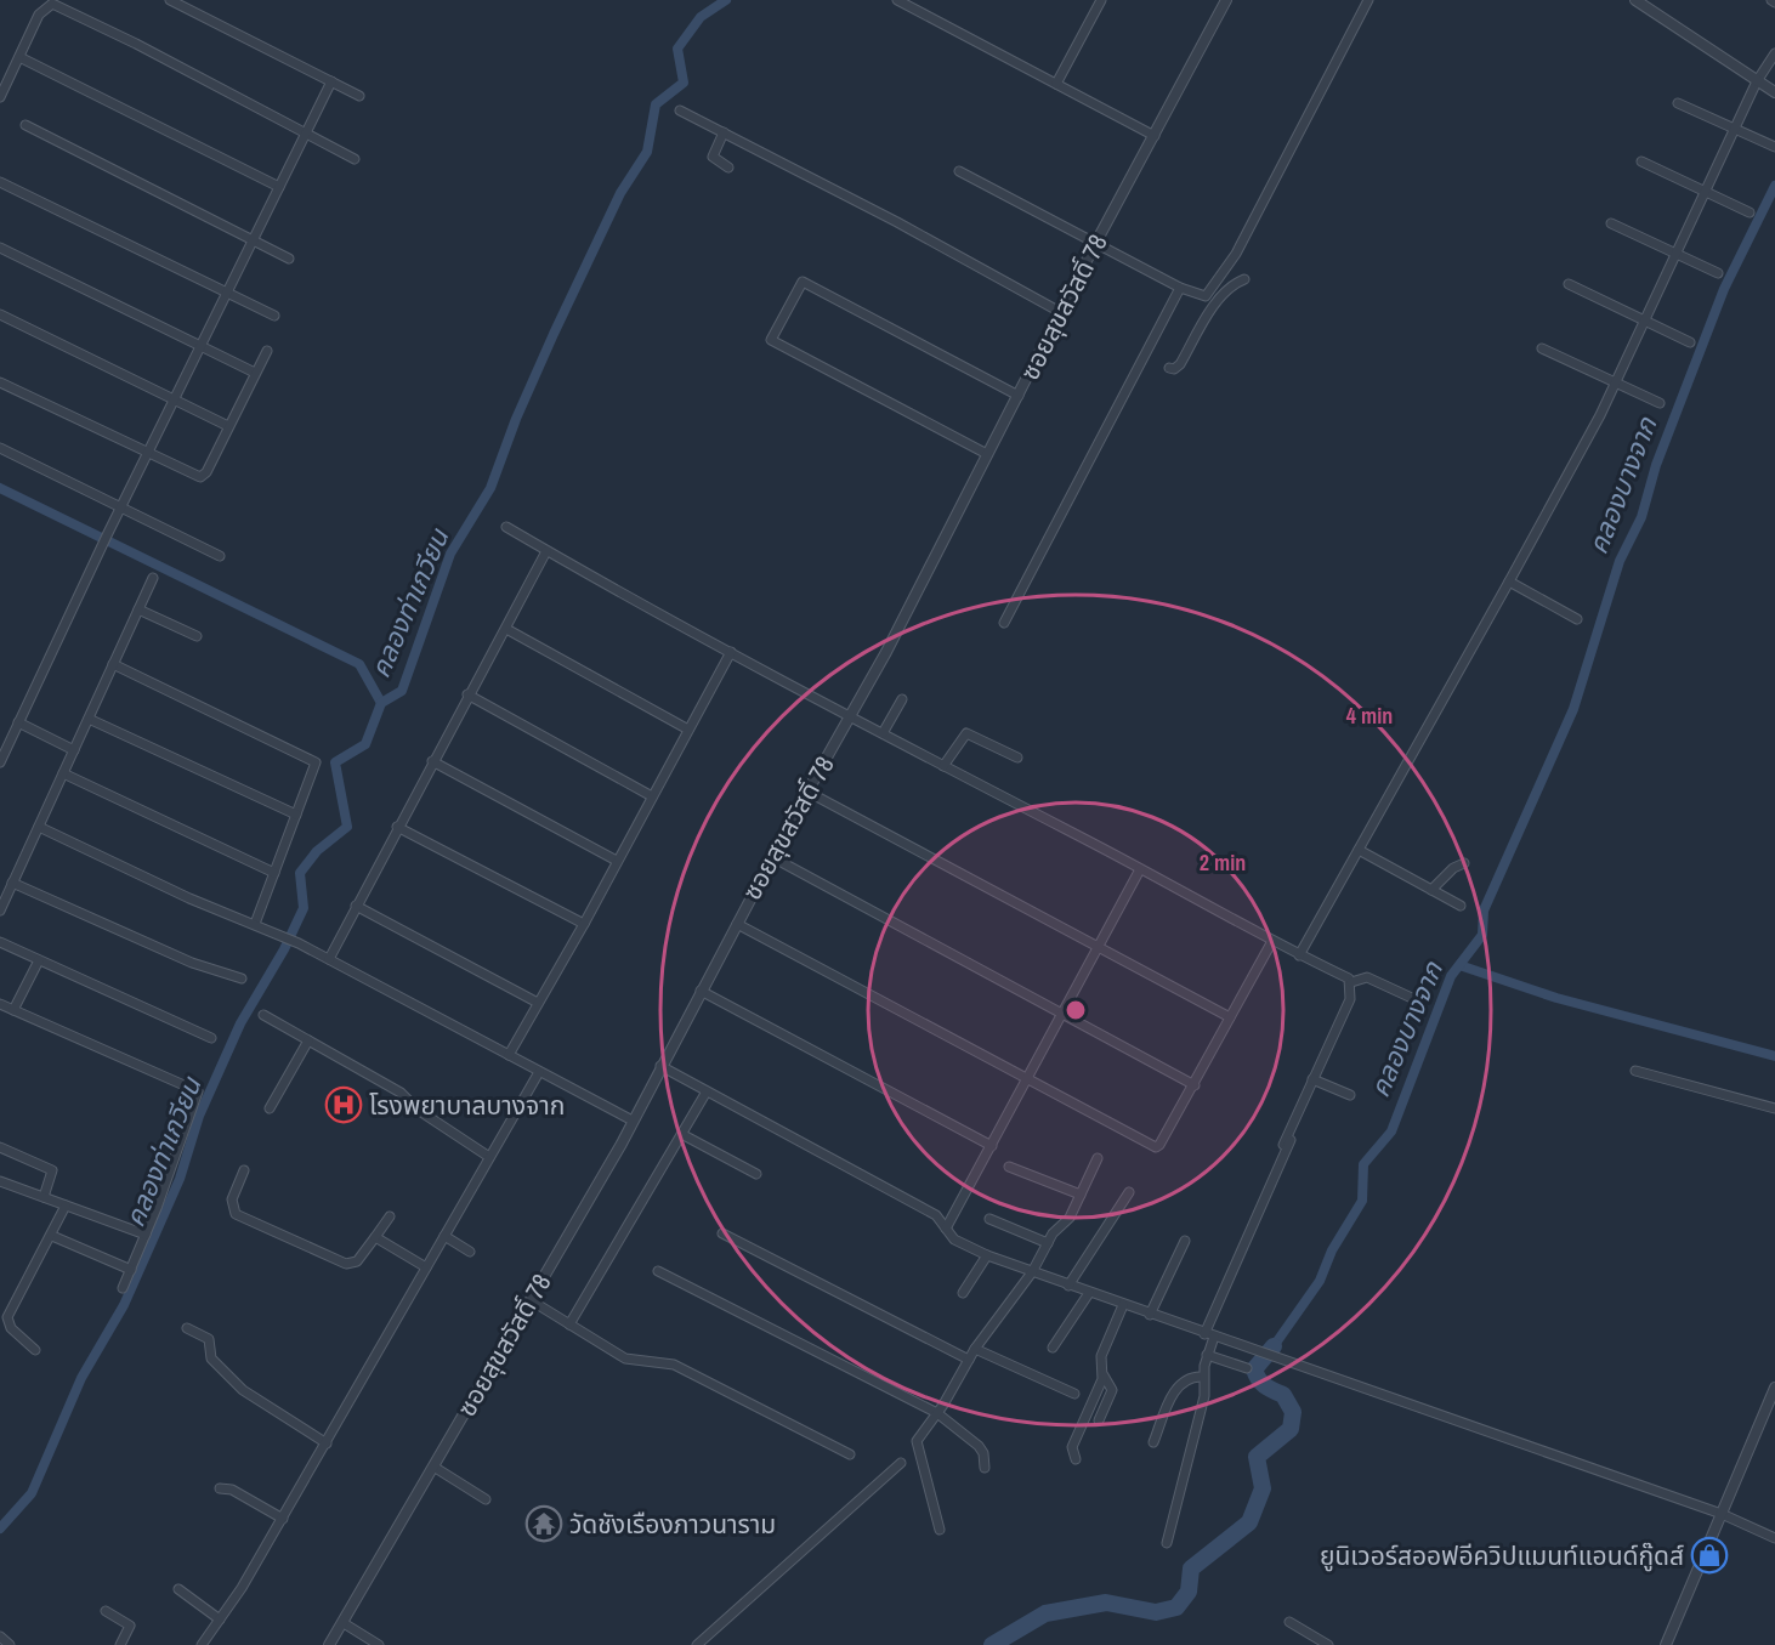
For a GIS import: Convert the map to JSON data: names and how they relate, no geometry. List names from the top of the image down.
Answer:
{
  "streets": {
    "street": ["ซอยสุขสวัสดิ์ 78"]
  },
  "water": ["คลองบางจาก", "คลองท่าเกวียน"],
  "places": {
    "hospital": ["โรงพยาบาลบางจาก"],
    "temple": ["วัดชังเรืองภาวนาราม"],
    "shop": ["ยูนิเวอร์สออฟอีควิปแมนท์แอนด์กู๊ดส์"]
  },
  "rings": ["4 min", "2 min"]
}
